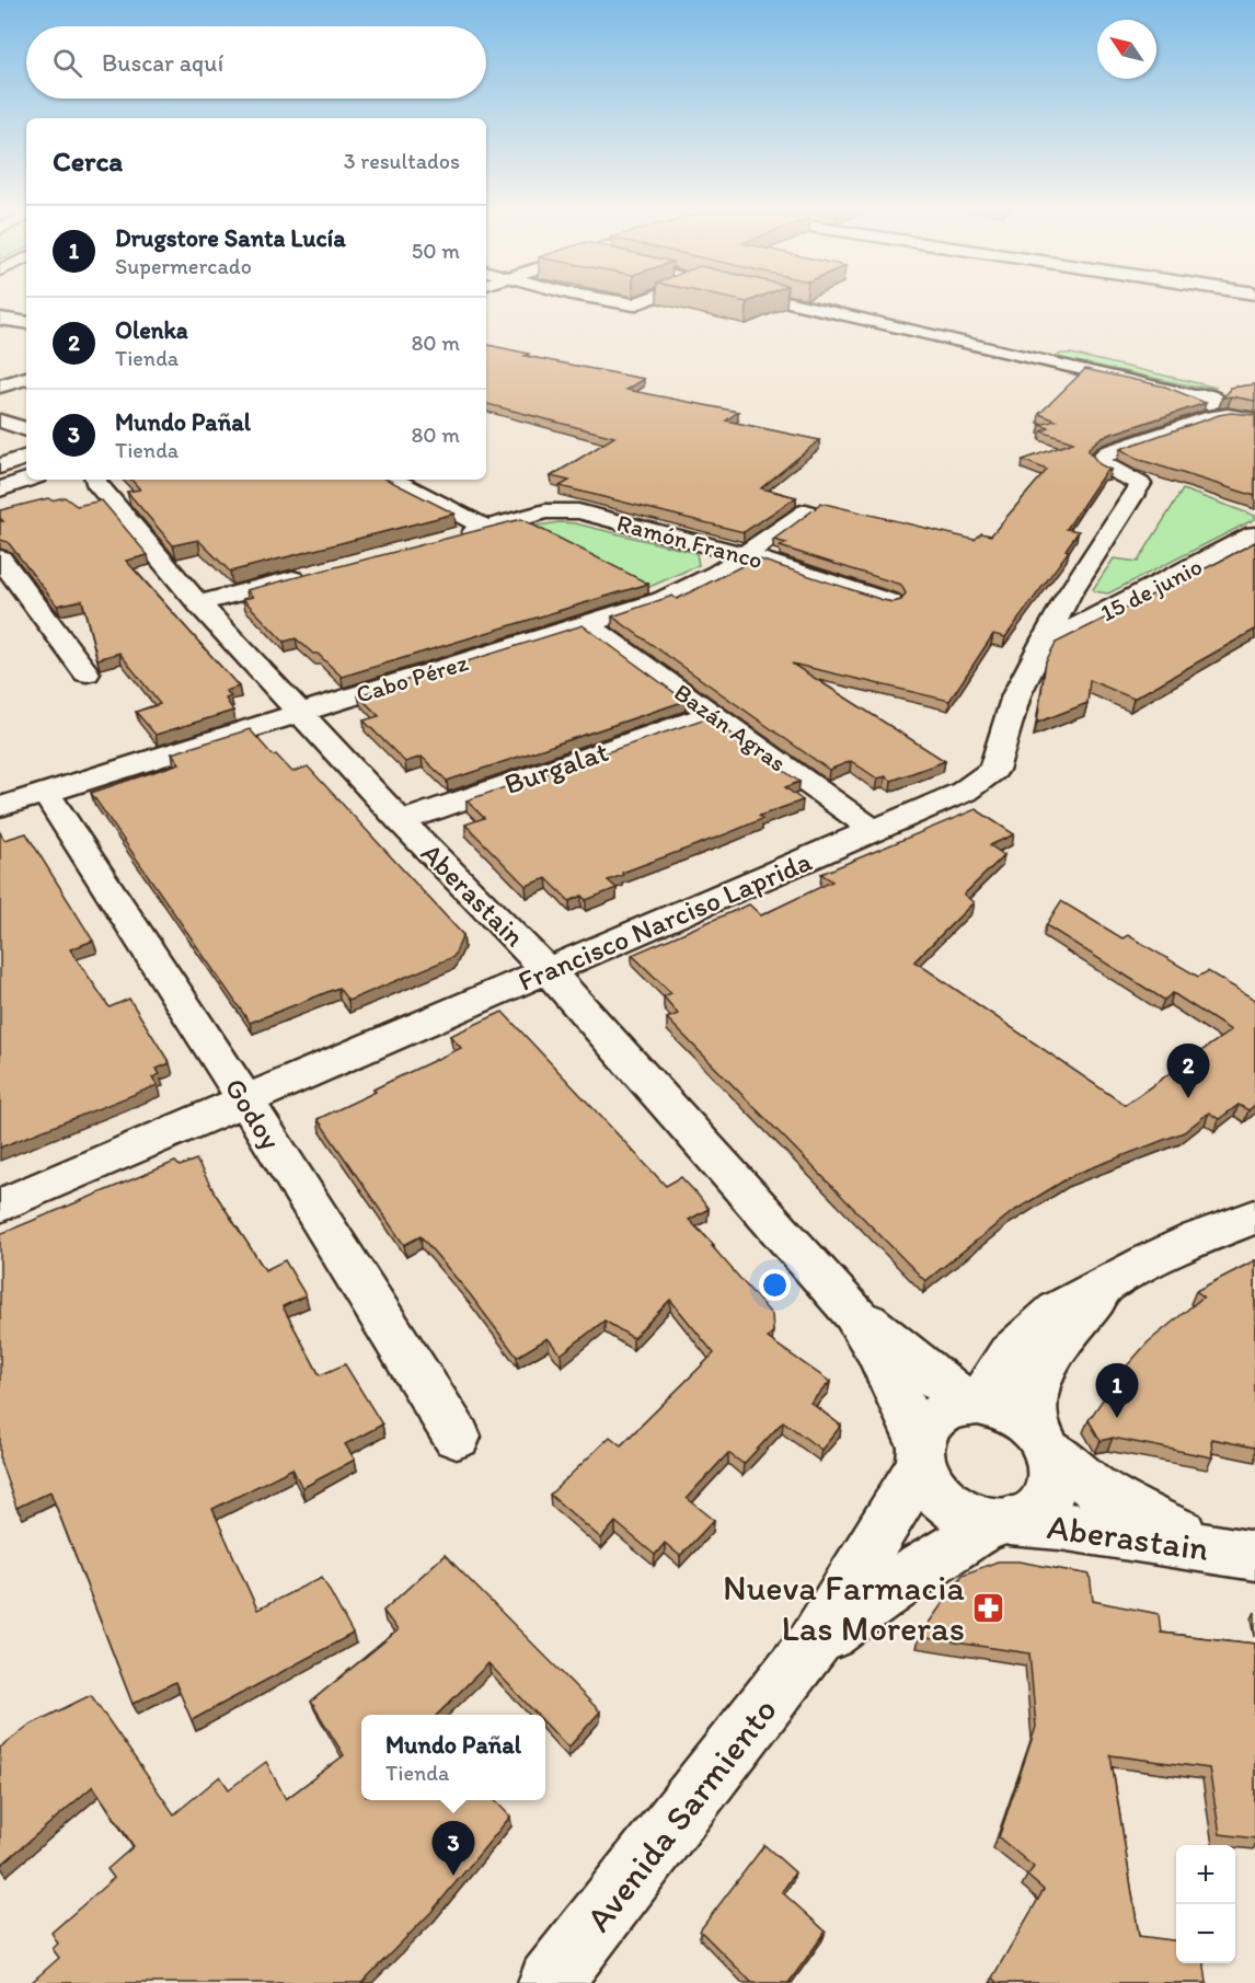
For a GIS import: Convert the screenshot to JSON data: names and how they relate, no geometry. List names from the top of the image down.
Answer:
{
  "streets": {
    "street": [
      "Ramón Franco",
      "15 de junio",
      "Cabo Pérez",
      "Bazán Agras",
      "Burgalat",
      "Aberastain",
      "Francisco Narciso Laprida",
      "Godoy",
      "Avenida Sarmiento"
    ]
  },
  "crossings": [
    ["Ramón Franco", "Cabo Pérez"],
    ["15 de junio", "Francisco Narciso Laprida"],
    ["Cabo Pérez", "Bazán Agras"],
    ["Cabo Pérez", "Aberastain"],
    ["Cabo Pérez", "Godoy"],
    ["Bazán Agras", "Burgalat"],
    ["Bazán Agras", "Francisco Narciso Laprida"],
    ["Burgalat", "Aberastain"],
    ["Aberastain", "Francisco Narciso Laprida"],
    ["Aberastain", "Avenida Sarmiento"],
    ["Francisco Narciso Laprida", "Godoy"]
  ],
  "places": {
    "pharmacy": ["Nueva Farmacia Las Moreras"]
  },
  "north": "top left",
  "page": {
    "search": "Buscar aquí",
    "heading": ["Cerca", "3 resultados"],
    "list": [
      {
        "mark": "1",
        "name": "Drugstore Santa Lucía",
        "note": "Supermercado",
        "value": "50 m"
      },
      {
        "mark": "2",
        "name": "Olenka",
        "note": "Tienda",
        "value": "80 m"
      },
      {
        "mark": "3",
        "name": "Mundo Pañal",
        "note": "Tienda",
        "value": "80 m"
      }
    ],
    "pins": ["2", "1", "3"],
    "popup": ["Mundo Pañal", "Tienda"],
    "map_buttons": ["+", "−"]
  }
}
